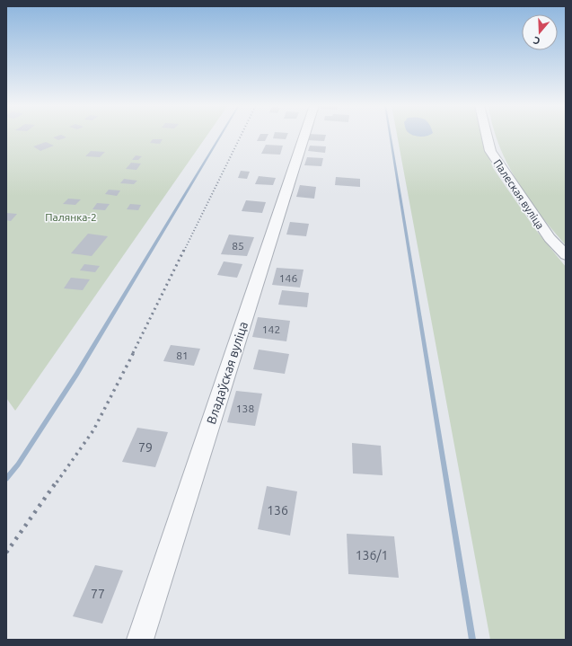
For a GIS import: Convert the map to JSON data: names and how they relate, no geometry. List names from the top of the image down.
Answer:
{
  "streets": {
    "street": ["Палеская вуліца", "Владаўская вуліца"]
  },
  "parks": ["Палянка-2"],
  "house_numbers": [
    "85",
    "146",
    "142",
    "81",
    "138",
    "79",
    "136",
    "136/1",
    "77"
  ],
  "north": "bottom"
}
